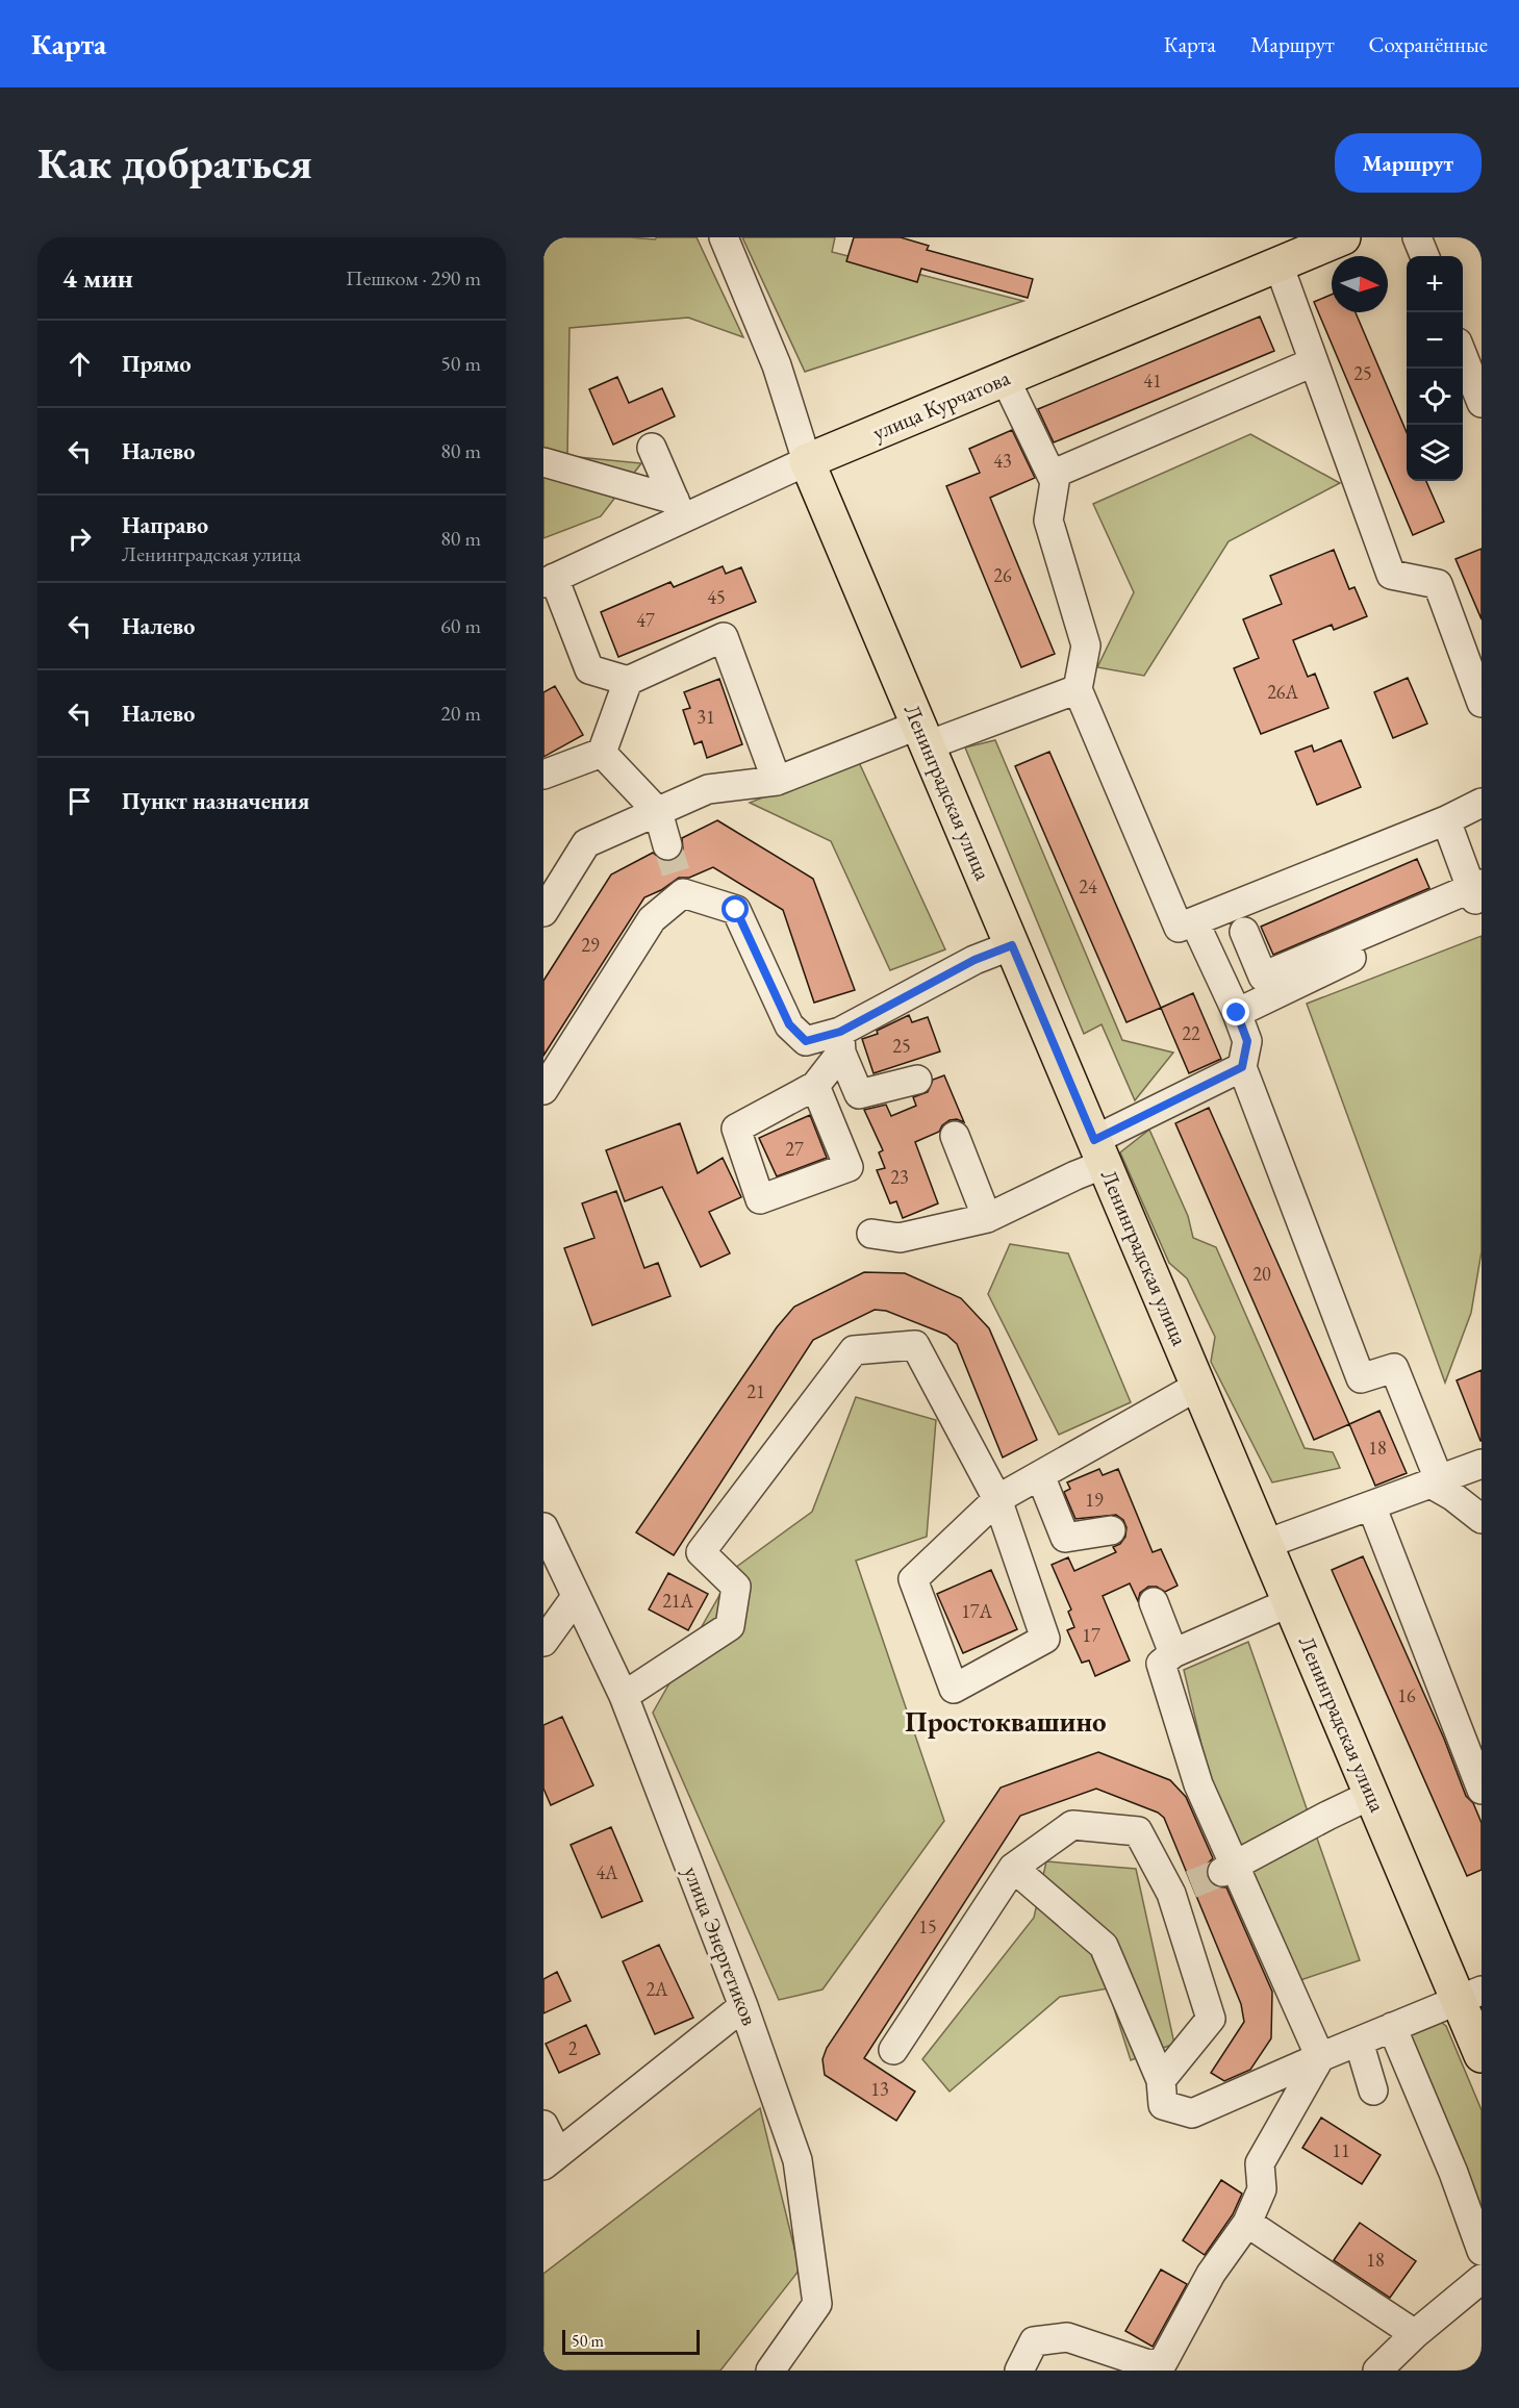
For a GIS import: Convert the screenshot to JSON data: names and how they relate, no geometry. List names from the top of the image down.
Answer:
{
  "streets": {
    "main road": ["улица Курчатова", "Ленинградская улица"],
    "street": ["улица Энергетиков"]
  },
  "crossings": [
    ["улица Курчатова", "Ленинградская улица"]
  ],
  "districts": ["Простоквашино"],
  "house_numbers": [
    "25",
    "41",
    "43",
    "26",
    "45",
    "47",
    "26А",
    "31",
    "24",
    "29",
    "22",
    "25",
    "27",
    "23",
    "20",
    "21",
    "18",
    "19",
    "21А",
    "17А",
    "17",
    "16",
    "4А",
    "15",
    "2А",
    "2",
    "13",
    "11",
    "18"
  ],
  "scale_bar": "50 m",
  "north": "right",
  "page": {
    "header": "Карта",
    "nav": ["Карта", "Маршрут", "Сохранённые"],
    "buttons": "Маршрут",
    "title": "Как добраться",
    "heading": ["4 мин", "Пешком · 290 m"],
    "map_buttons": ["+", "−"],
    "list": [
      ["Прямо", "50 m"],
      ["Налево", "80 m"],
      ["Направо", "Ленинградская улица", "80 m"],
      ["Налево", "60 m"],
      ["Налево", "20 m"],
      "Пункт назначения"
    ],
    "scale": "50 m"
  }
}
